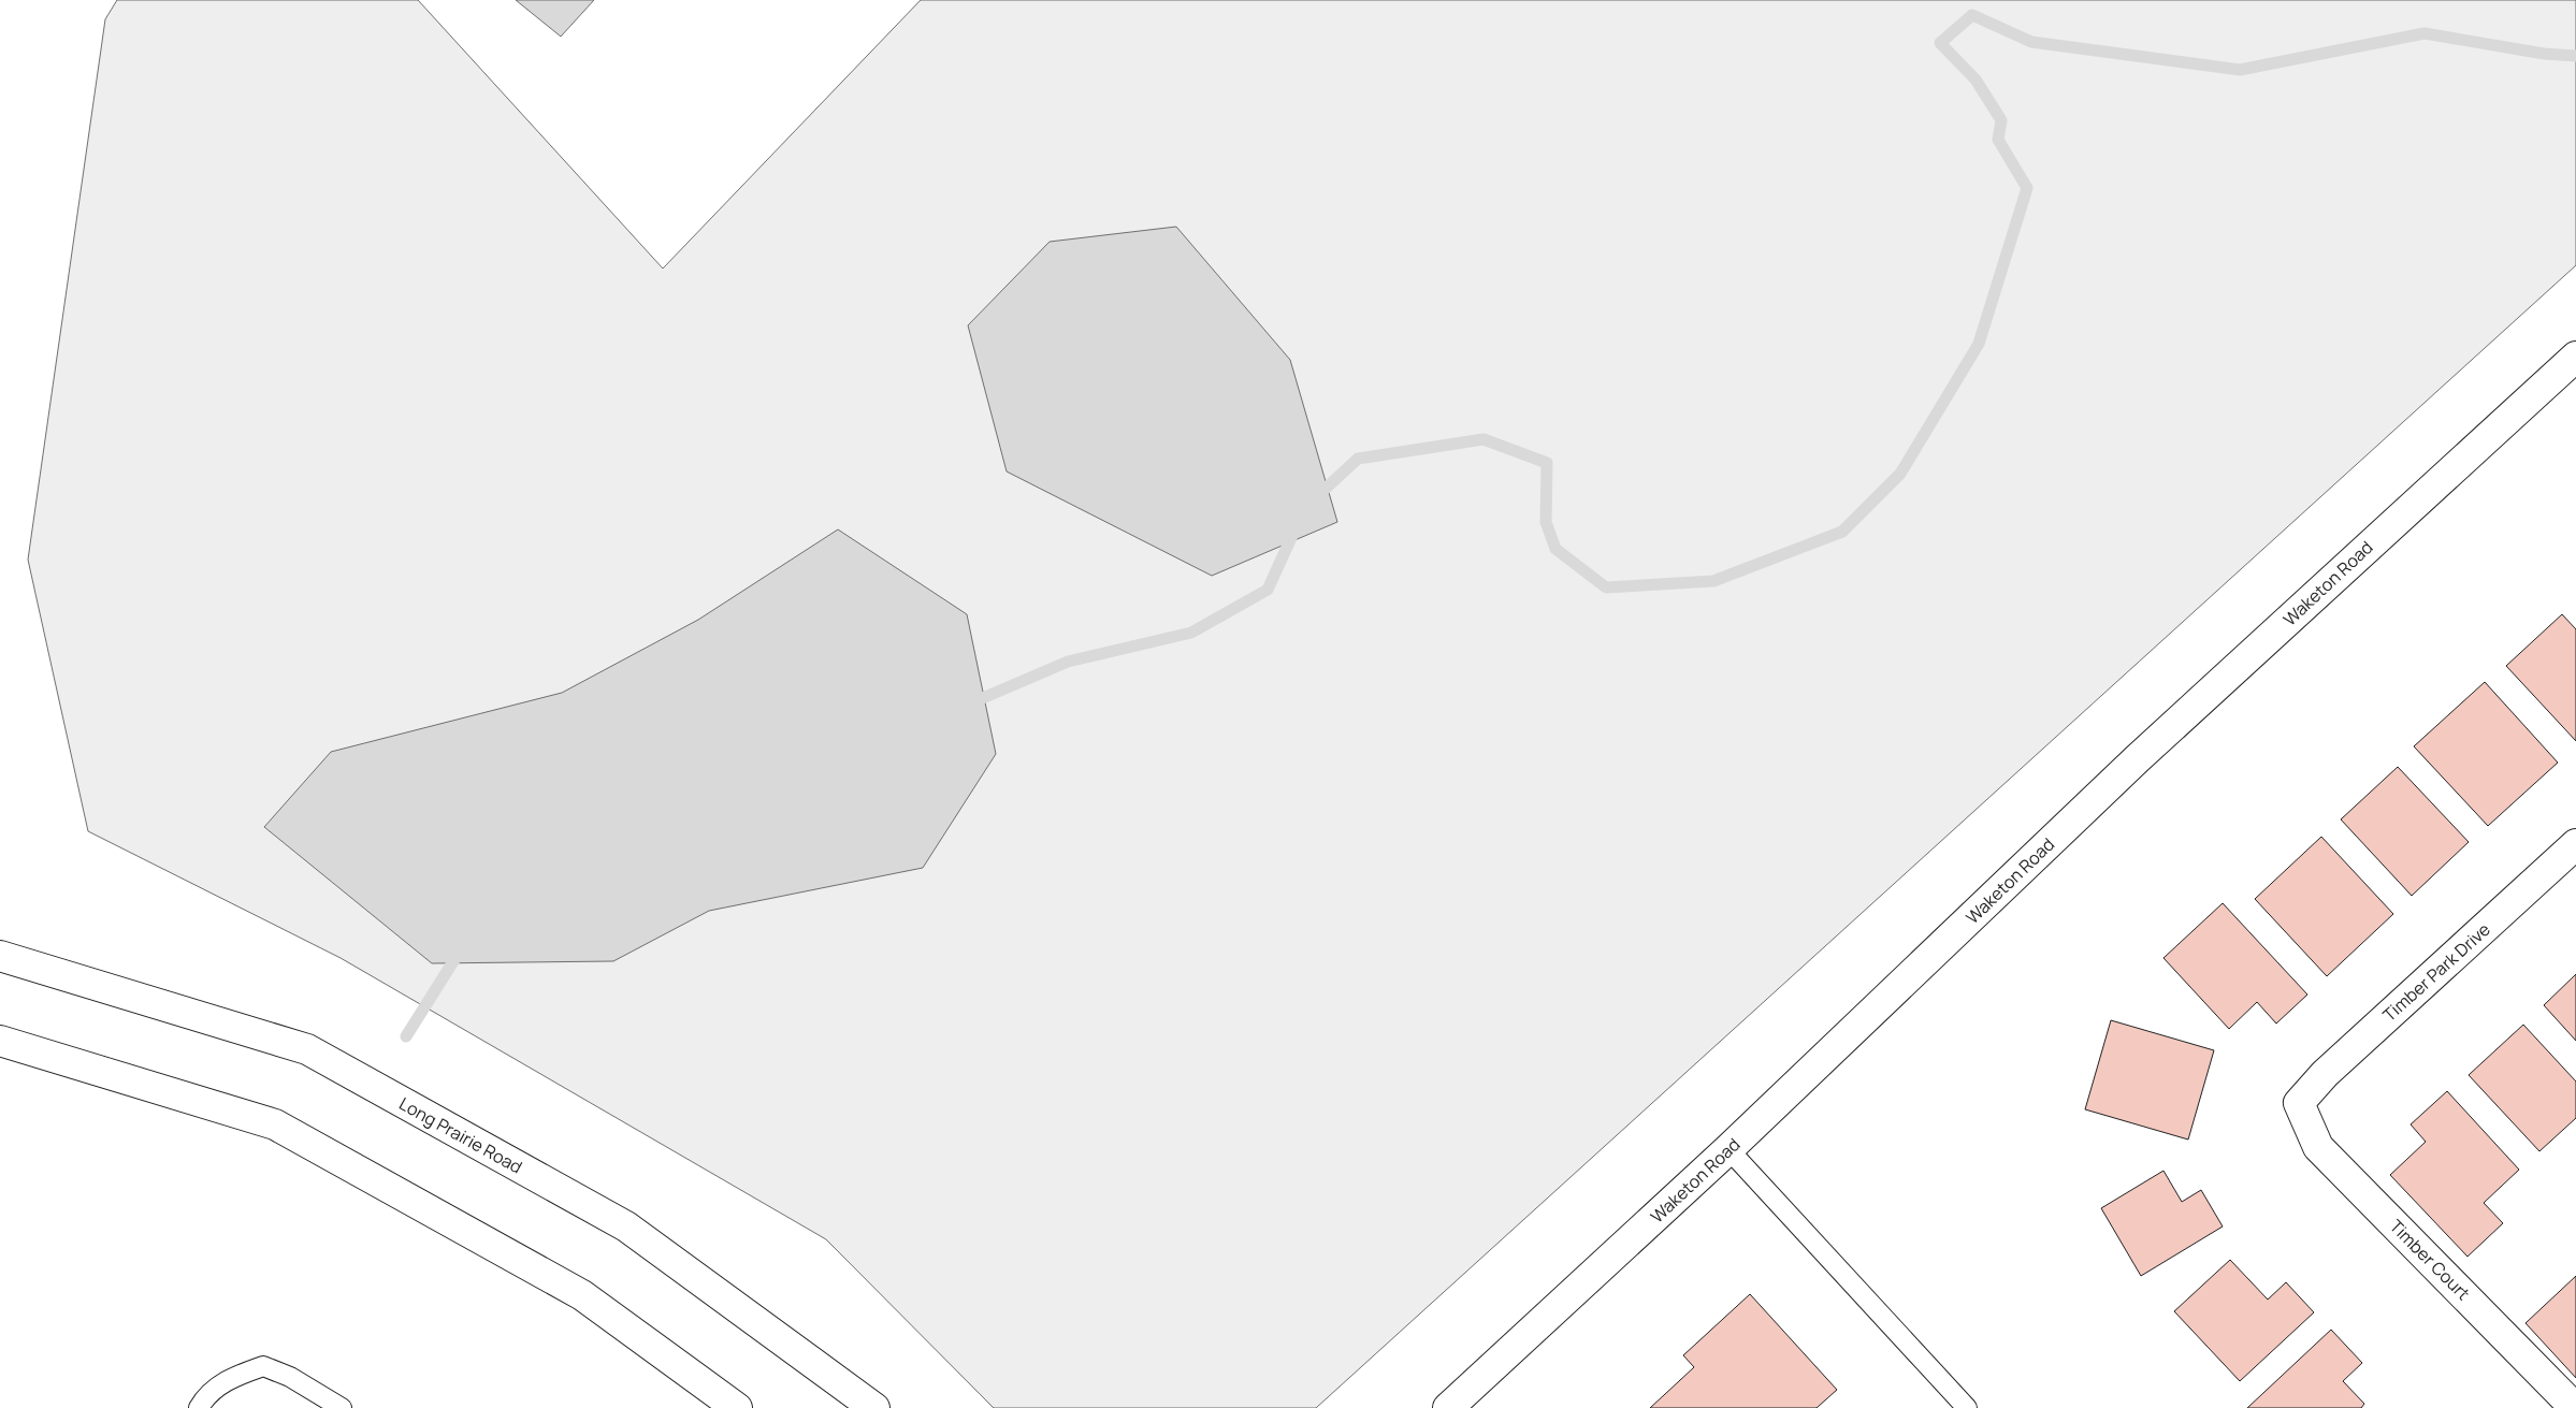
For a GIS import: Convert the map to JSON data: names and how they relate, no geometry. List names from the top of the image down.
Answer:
{
  "streets": {
    "street": [
      "Waketon Road",
      "Timber Park Drive",
      "Long Prairie Road",
      "Timber Court"
    ]
  },
  "crossings": [
    ["Timber Park Drive", "Timber Court"]
  ]
}
